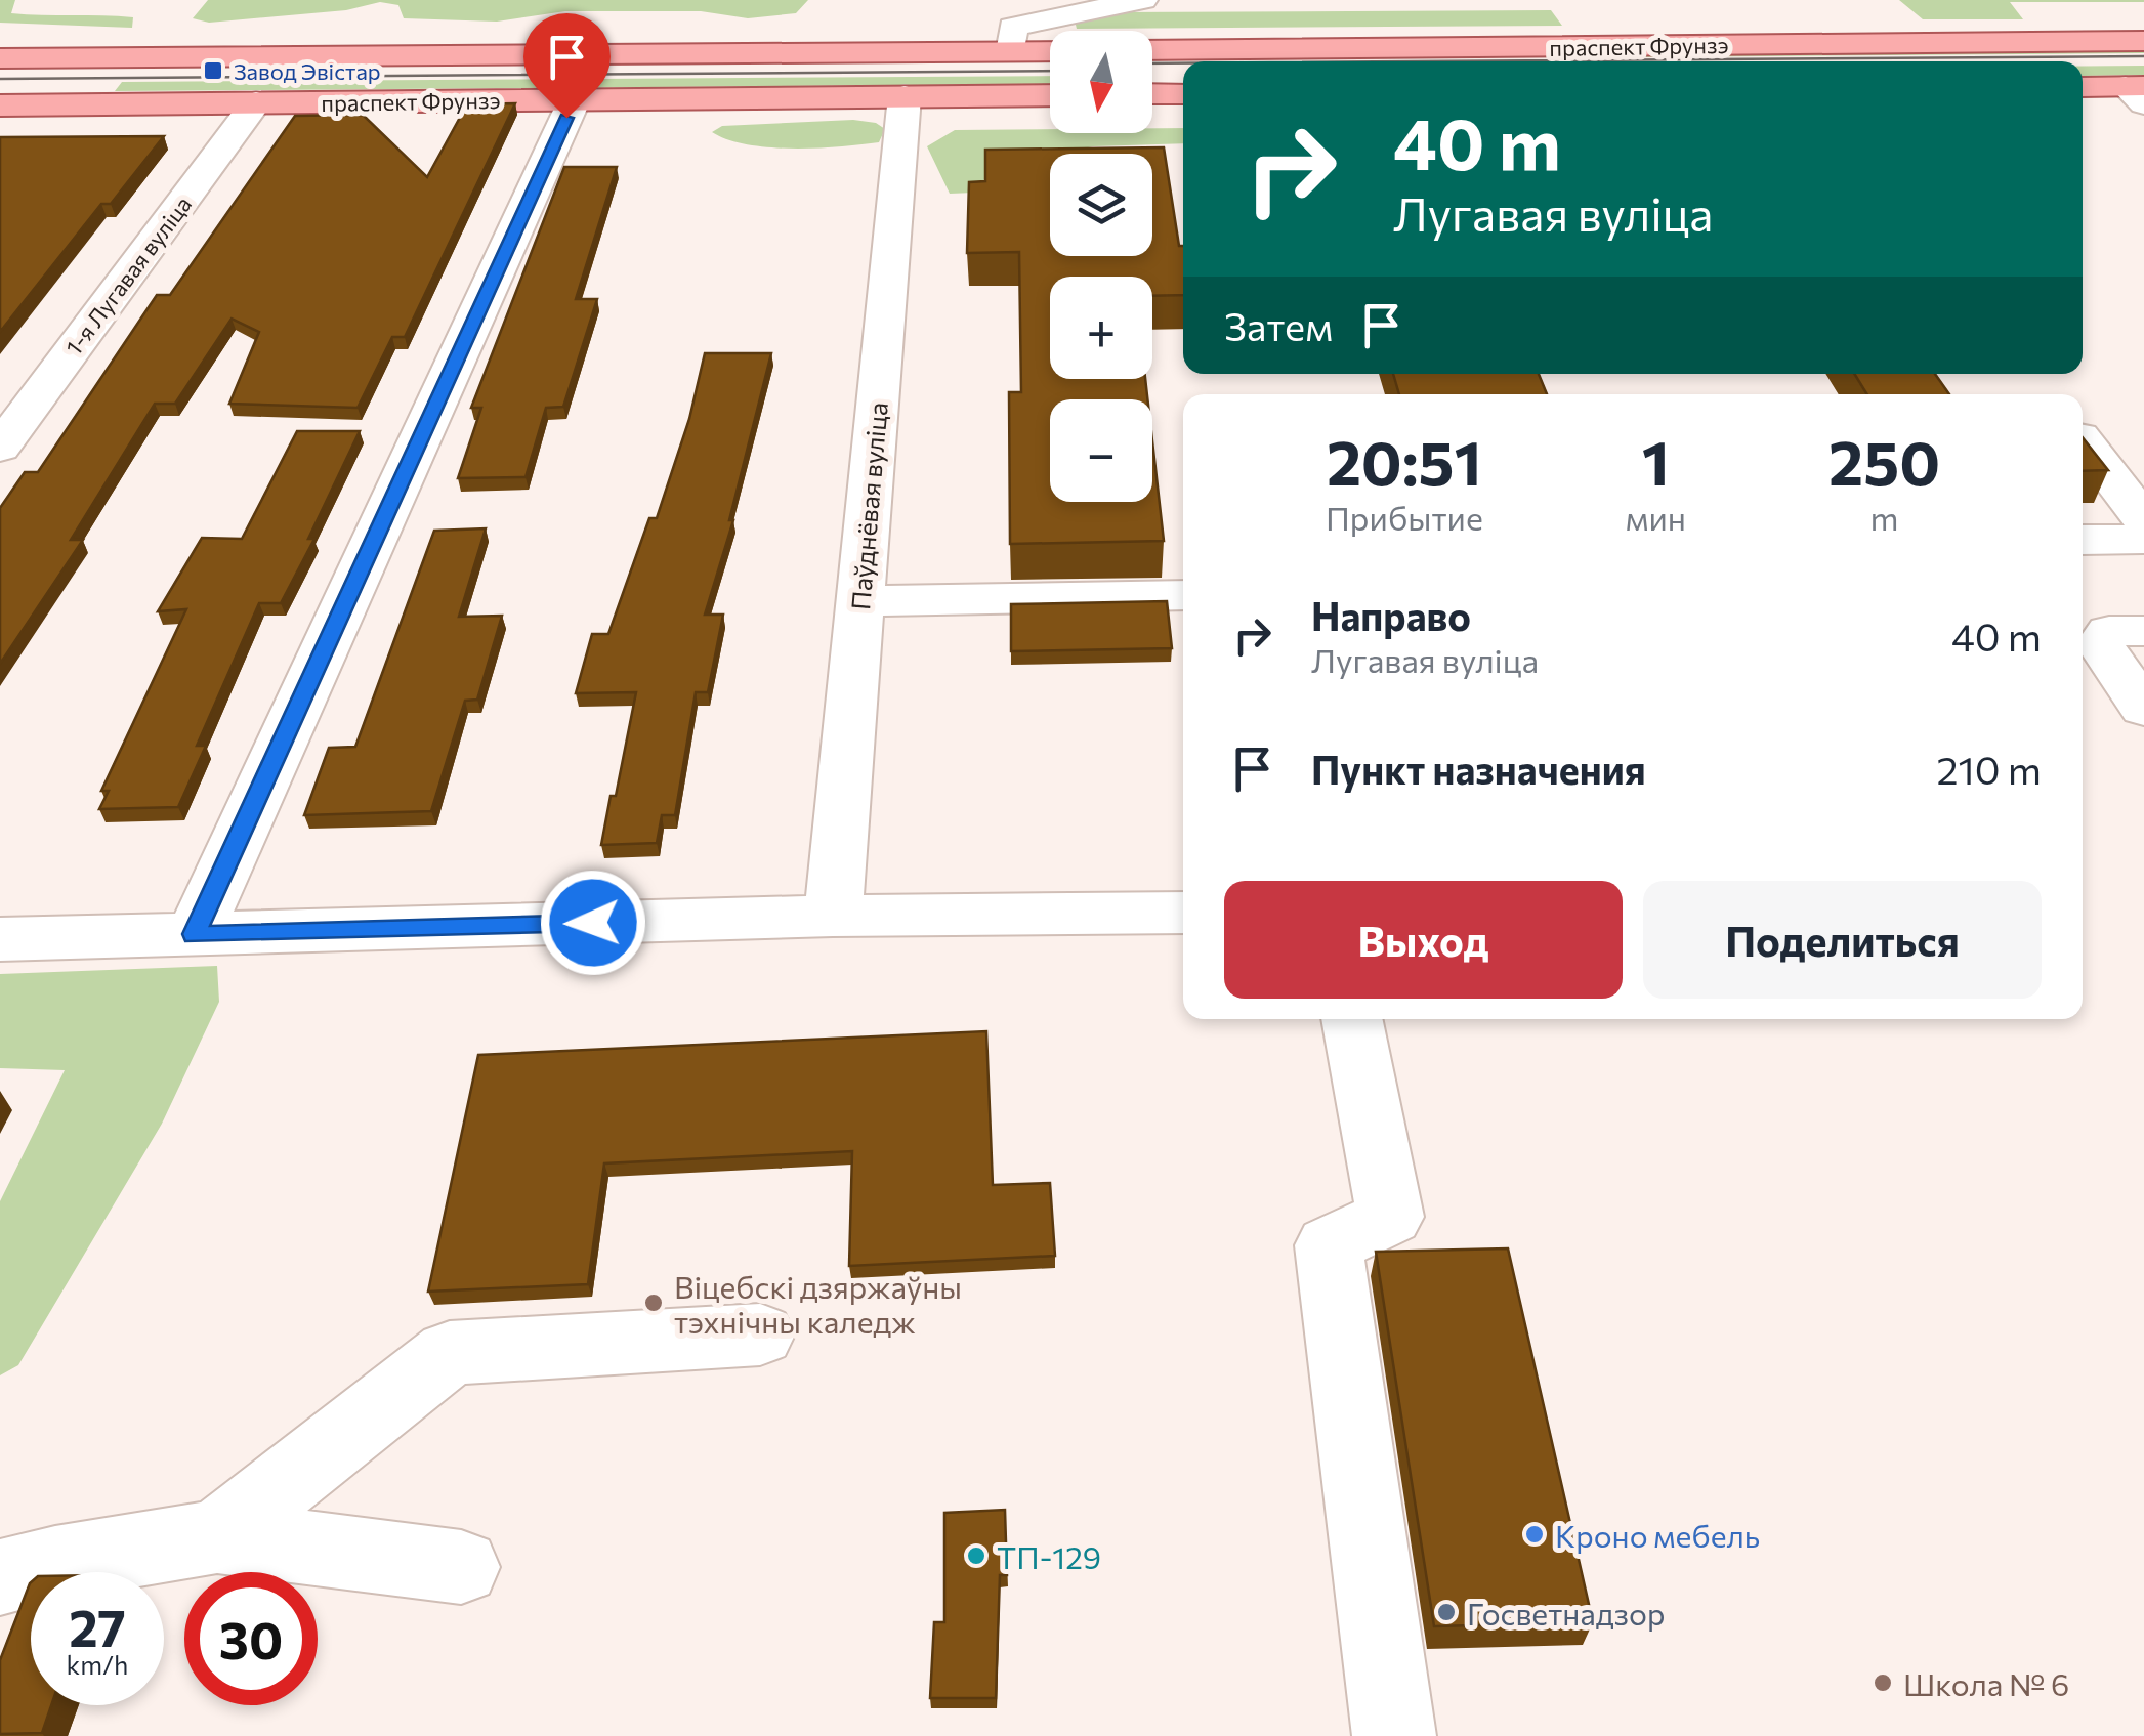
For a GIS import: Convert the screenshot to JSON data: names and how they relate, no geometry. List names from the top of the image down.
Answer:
{
  "streets": {
    "main road": ["праспект Фрунзэ"],
    "street": ["1-я Лугавая вуліца", "Паўднёвая вуліца"]
  },
  "crossings": [
    ["праспект Фрунзэ", "1-я Лугавая вуліца"],
    ["праспект Фрунзэ", "Паўднёвая вуліца"]
  ],
  "places": {
    "transit": ["Завод Эвістар"],
    "other": [
      "Віцебскі дзяржаўны тэхнічны каледж",
      "Кроно мебель",
      "ТП-129",
      "Госветнадзор",
      "Школа № 6"
    ]
  },
  "north": "bottom",
  "page": {
    "map_buttons": ["+", "−"],
    "turn": ["40 m", "Лугавая вуліца"],
    "then": "Затем",
    "eta": [
      "20:51",
      "Прибытие",
      "1",
      "мин",
      "250",
      "m"
    ],
    "list": [
      {
        "name": "Направо",
        "note": "Лугавая вуліца",
        "value": "40 m"
      },
      {
        "name": "Пункт назначения",
        "value": "210 m"
      }
    ],
    "buttons": ["Выход", "Поделиться"],
    "speed": "27 km/h",
    "limit": "30"
  }
}
